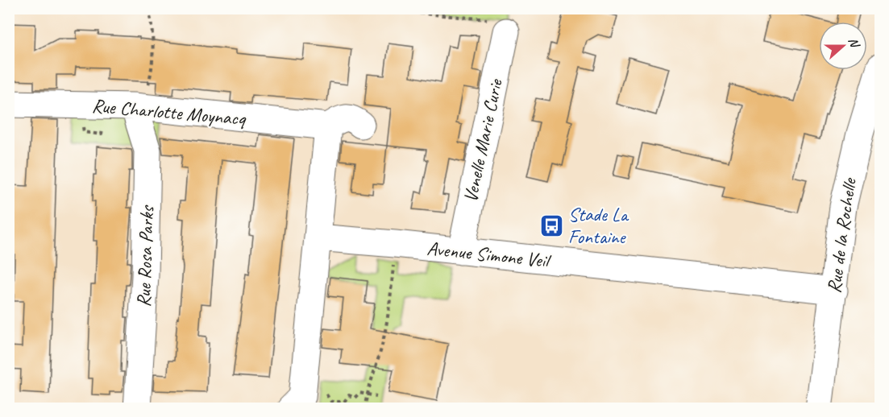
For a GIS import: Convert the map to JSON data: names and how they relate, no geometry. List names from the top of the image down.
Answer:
{
  "streets": {
    "street": [
      "Rue Charlotte Moynacq",
      "Venelle Marie Curie",
      "Rue de la Rochelle",
      "Avenue Simone Veil",
      "Rue Rosa Parks"
    ]
  },
  "crossings": [
    ["Rue Charlotte Moynacq", "Rue Rosa Parks"],
    ["Venelle Marie Curie", "Avenue Simone Veil"],
    ["Rue de la Rochelle", "Avenue Simone Veil"]
  ],
  "places": {
    "bus stop": ["Stade La Fontaine"]
  },
  "north": "right"
}
